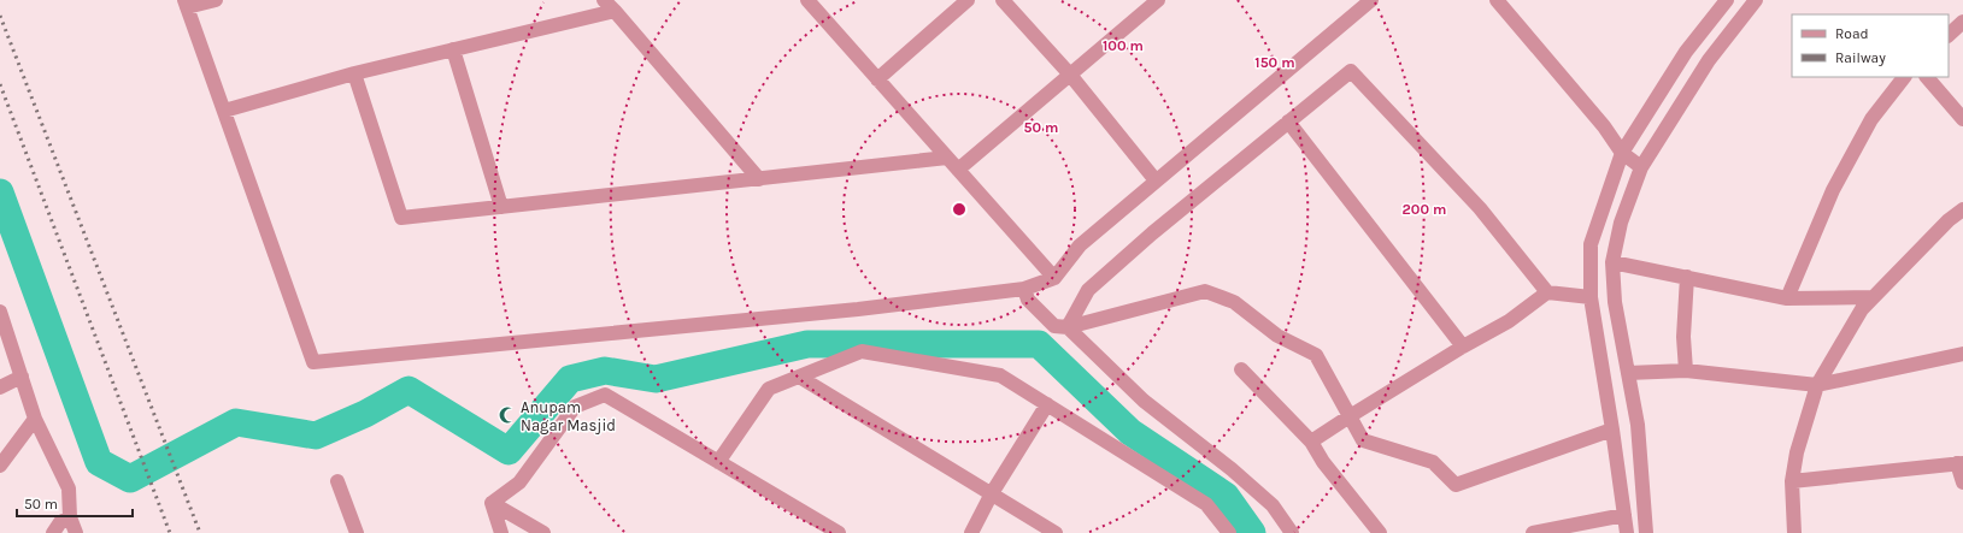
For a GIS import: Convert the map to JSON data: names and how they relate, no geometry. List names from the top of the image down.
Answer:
{
  "places": {
    "mosque": ["Anupam Nagar Masjid"]
  },
  "legend": ["Road", "Railway"],
  "scale_bar": "50 m",
  "rings": [
    "100 m",
    "150 m",
    "50 m",
    "200 m"
  ]
}
